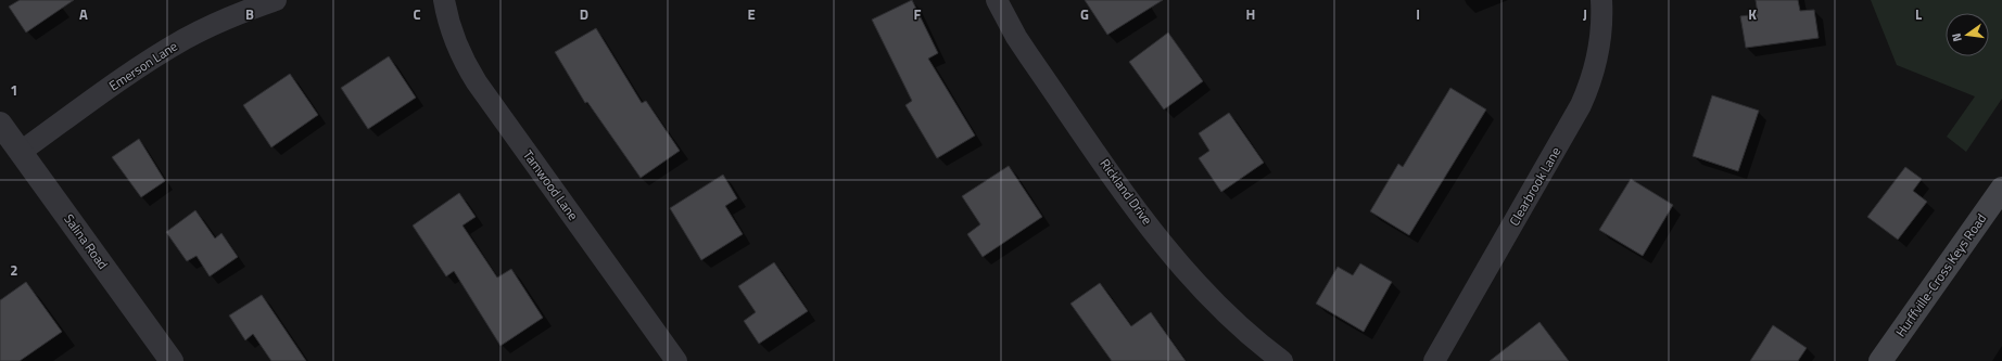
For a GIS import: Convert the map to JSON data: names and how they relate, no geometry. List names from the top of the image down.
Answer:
{
  "streets": {
    "main road": ["Hurffville-Cross Keys Road"],
    "street": [
      "Emerson Lane",
      "Tamwood Lane",
      "Clearbrook Lane",
      "Rickland Drive",
      "Salina Road"
    ]
  },
  "crossings": [
    ["Emerson Lane", "Salina Road"]
  ],
  "north": "left",
  "grid": {
    "columns": [
      "A",
      "B",
      "C",
      "D",
      "E",
      "F",
      "G",
      "H",
      "I",
      "J",
      "K",
      "L"
    ],
    "rows": ["1", "2"]
  }
}
